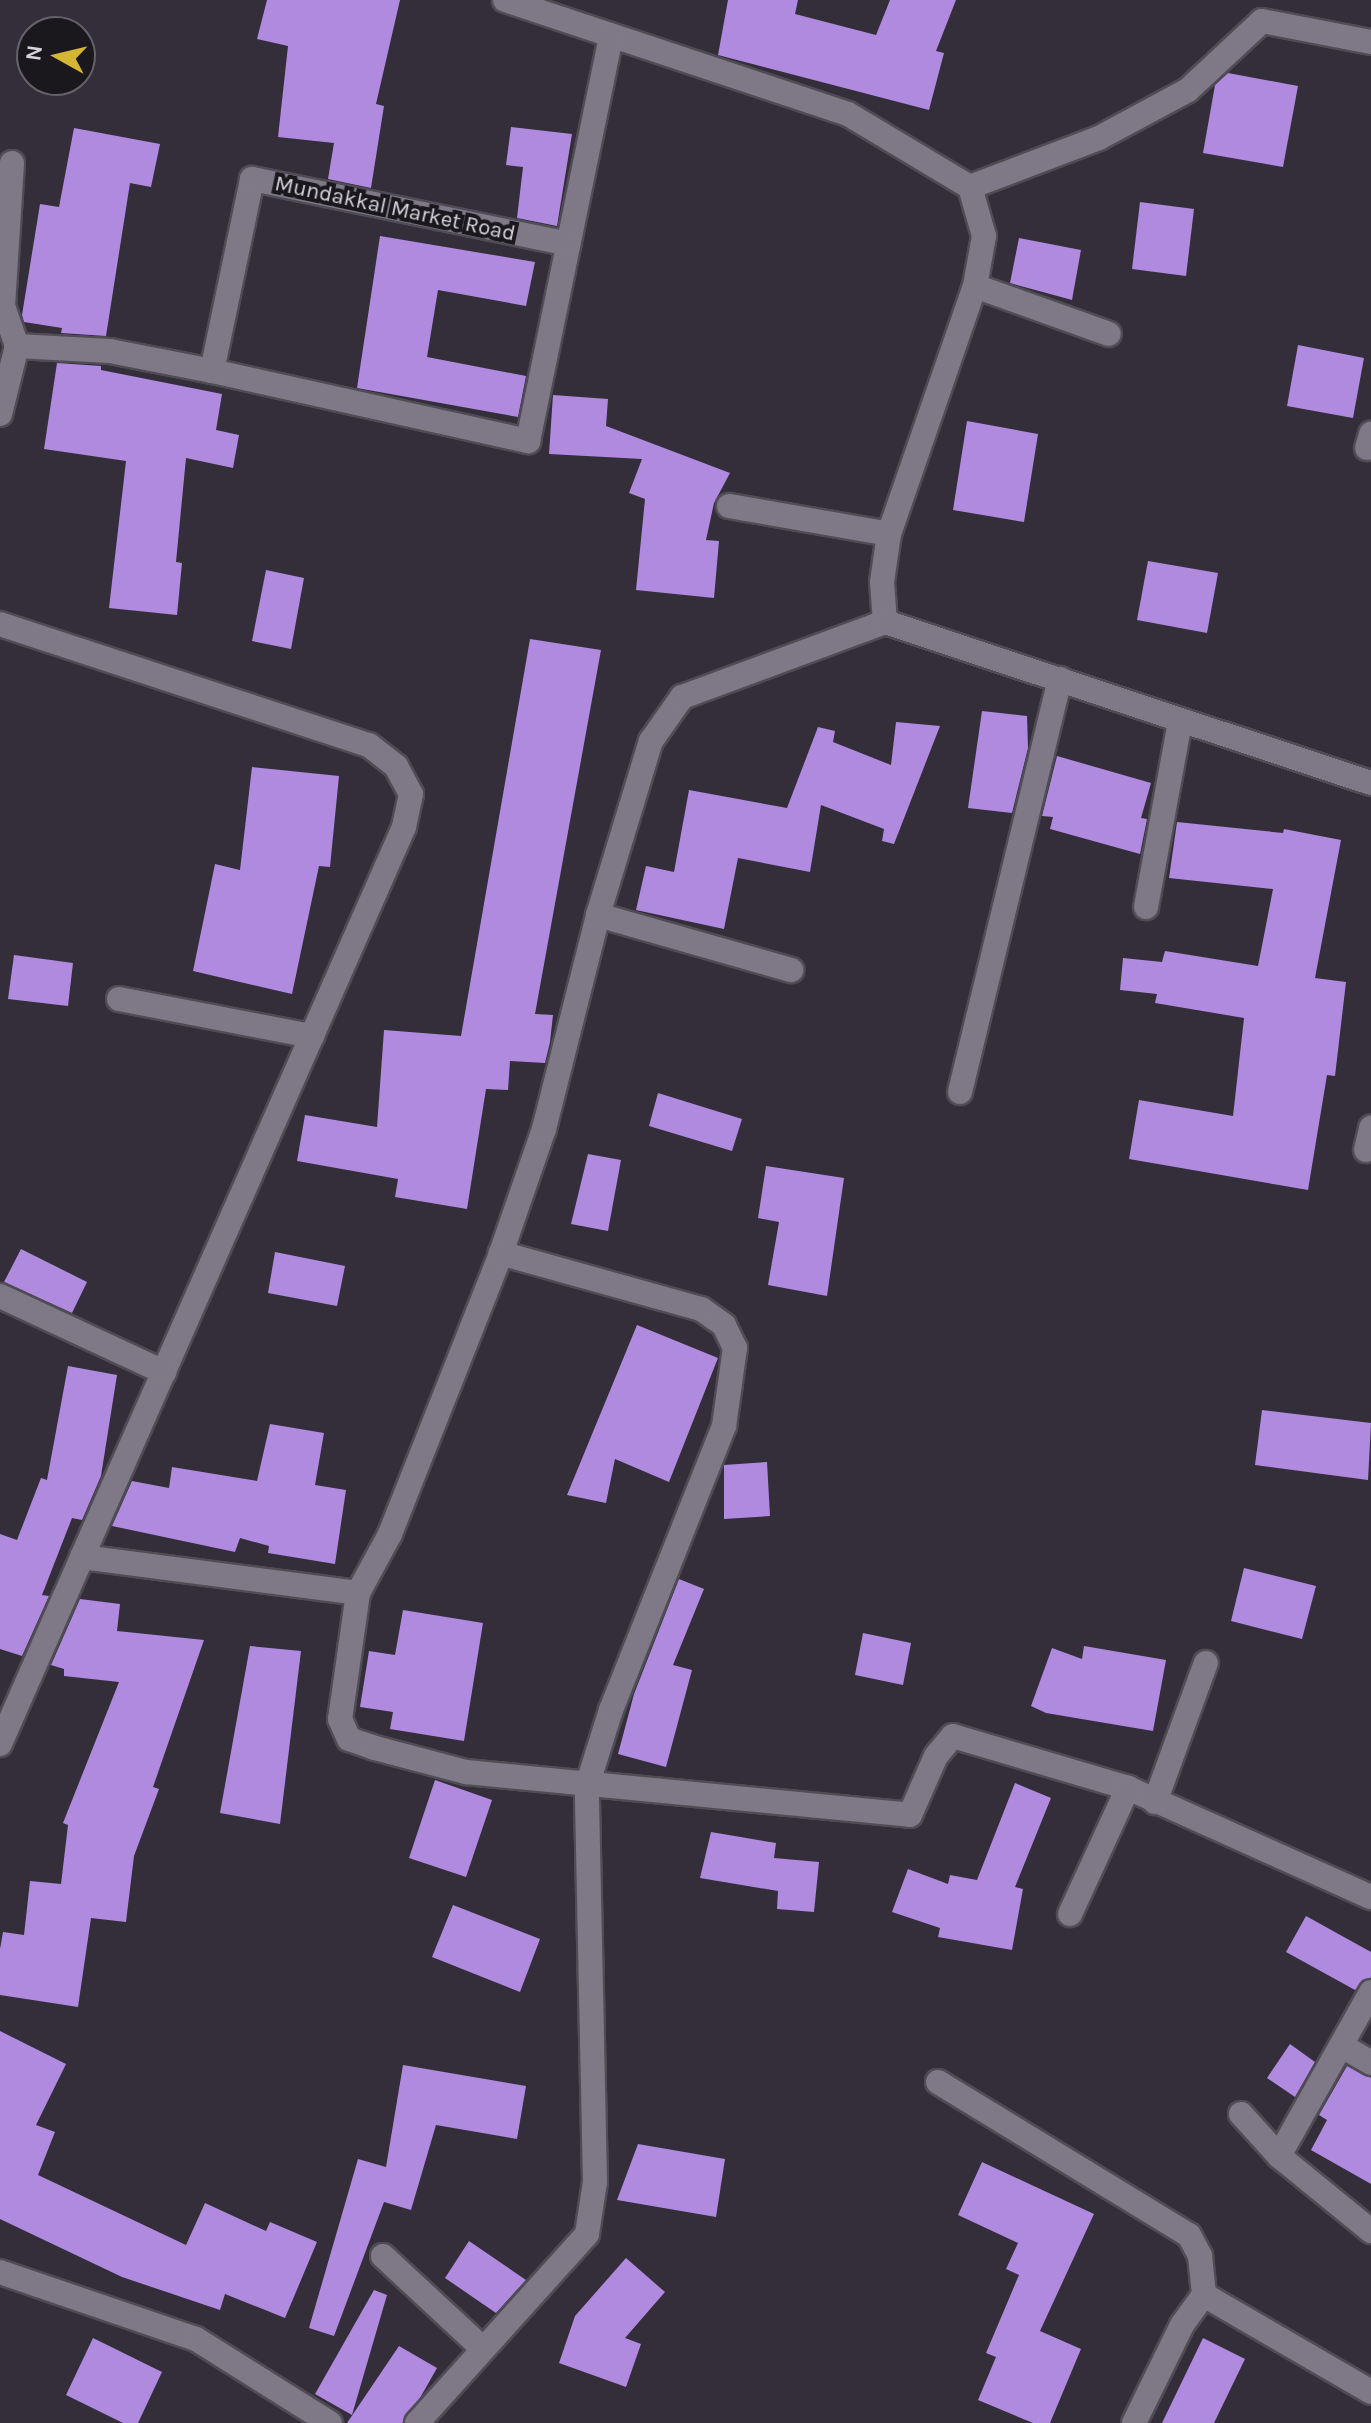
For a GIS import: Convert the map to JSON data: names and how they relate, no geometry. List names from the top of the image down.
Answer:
{
  "streets": {
    "street": ["Mundakkal Market Road"]
  },
  "north": "left"
}
